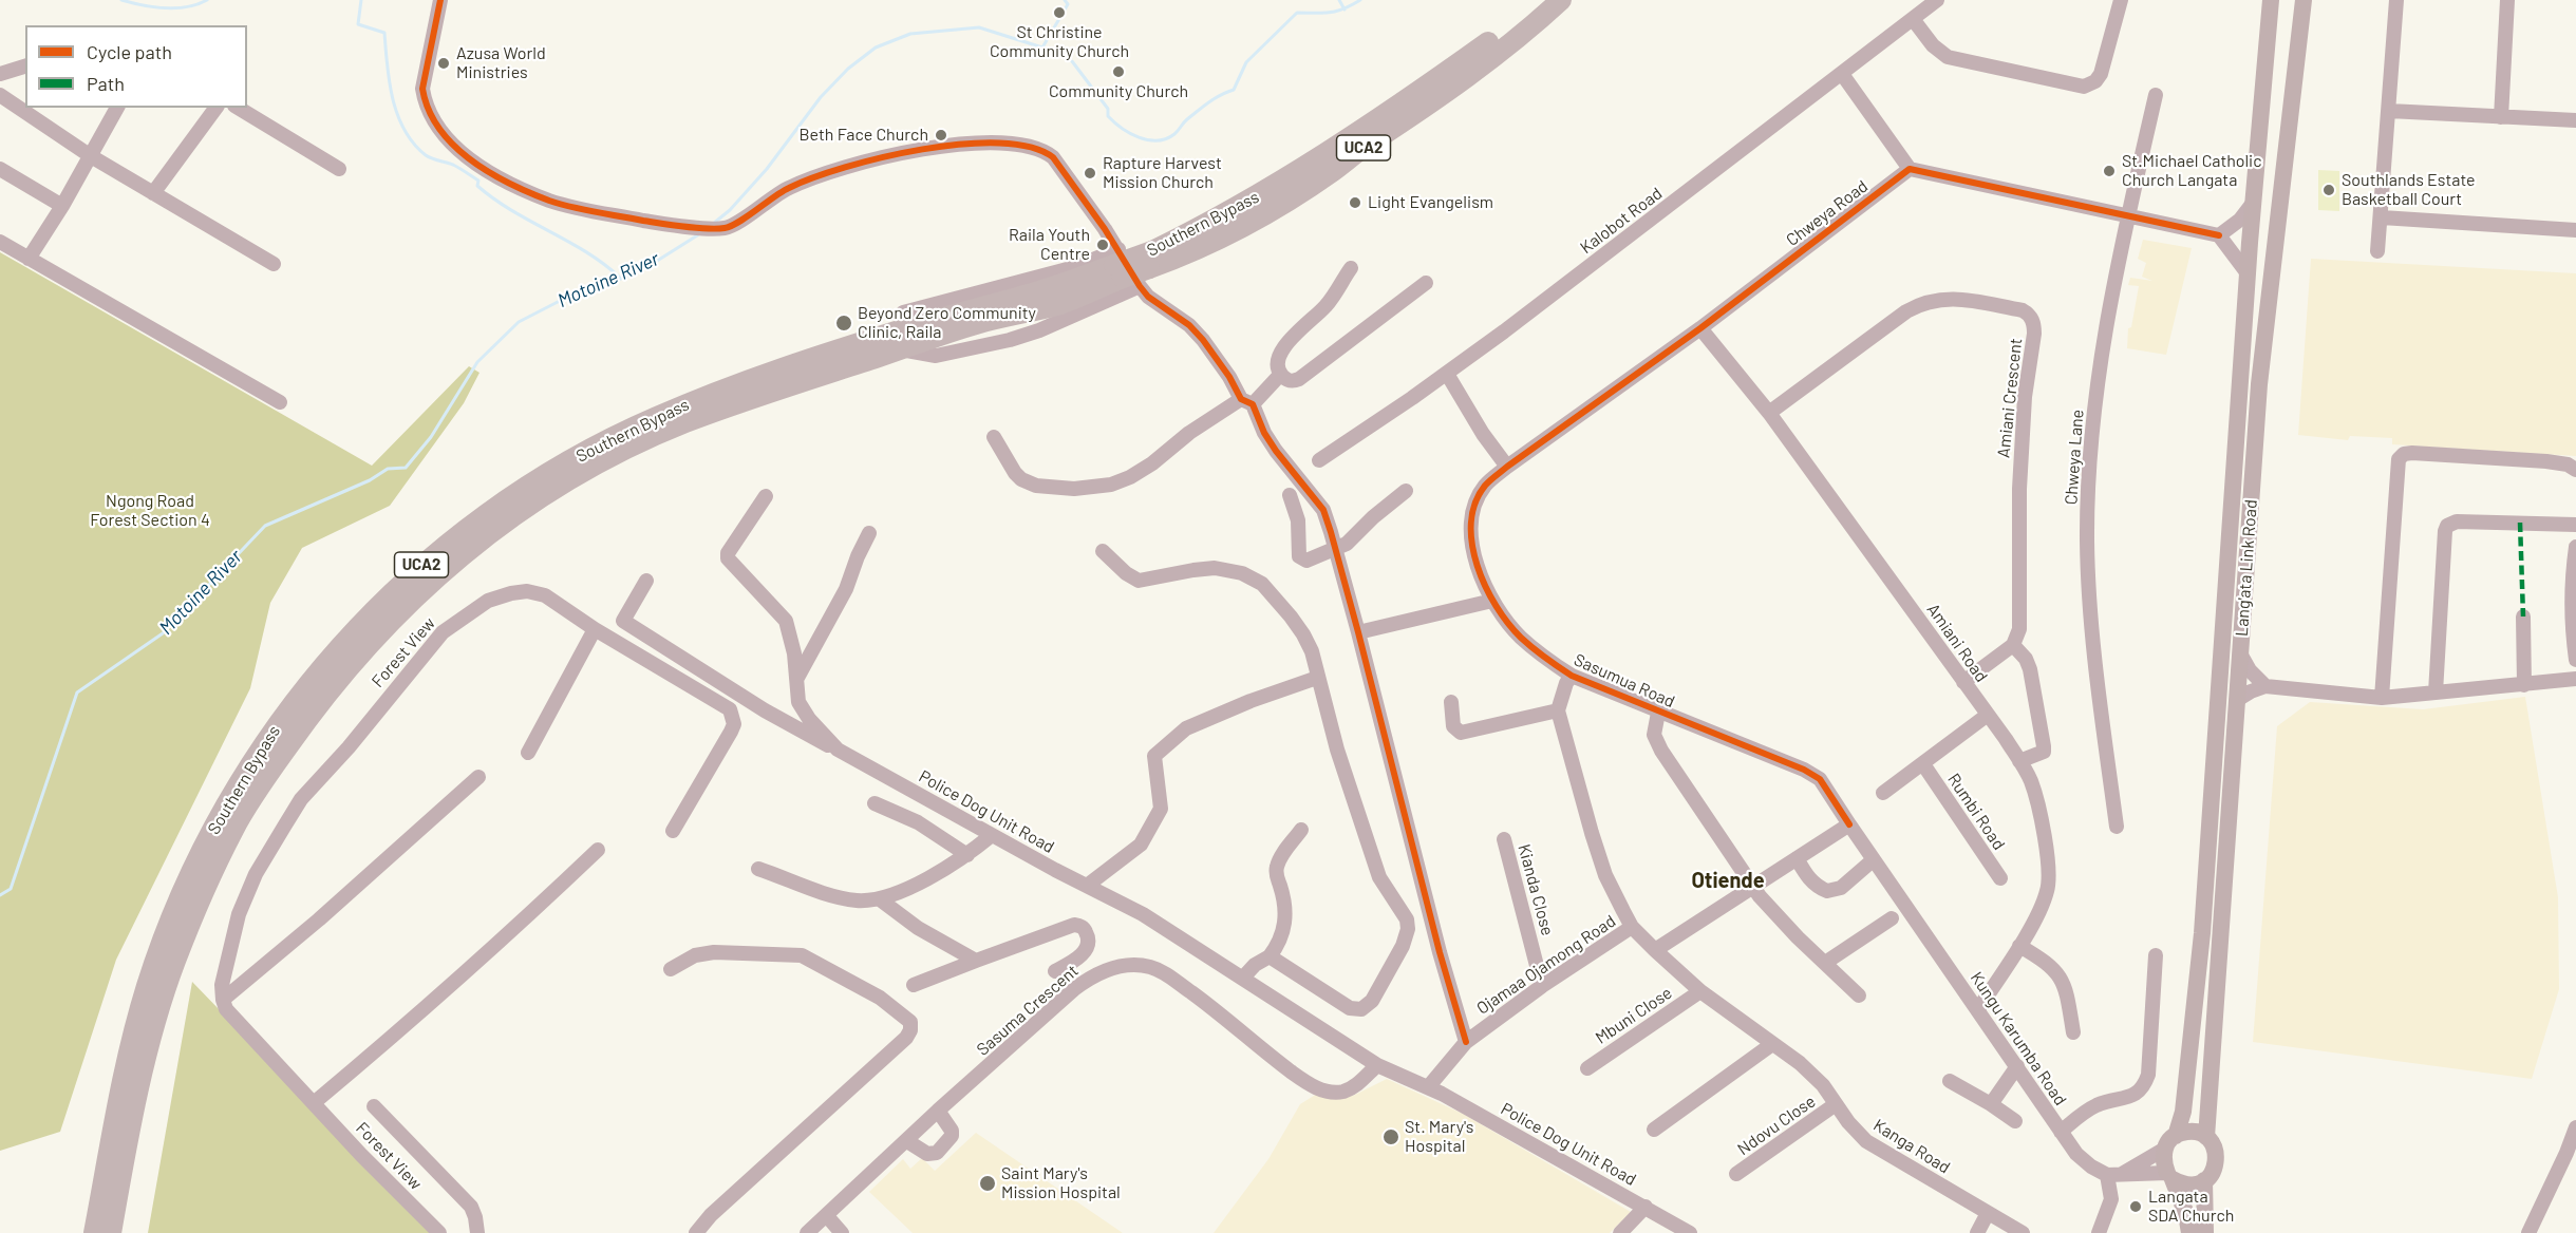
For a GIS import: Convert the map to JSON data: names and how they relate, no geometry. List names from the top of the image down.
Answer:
{
  "streets": {
    "highway": ["UCA2", "Southern Bypass"],
    "main road": ["Lang'ata Link Road"],
    "street": [
      "Chweya Road",
      "Kalobot Road",
      "Amiani Crescent",
      "Chweya Lane",
      "Amiani Road",
      "Forest View",
      "Sasumua Road",
      "Police Dog Unit Road",
      "Rumbi Road",
      "Kianda Close",
      "Ojamaa Ojamong Road",
      "Sasuma Crescent",
      "Mbuni Close",
      "Kungu Karumba Road",
      "Ndovu Close",
      "Kanga Road"
    ]
  },
  "crossings": [
    ["Chweya Road", "Amiani Road"],
    ["Chweya Road", "Sasumua Road"],
    ["Amiani Crescent", "Amiani Road"],
    ["Amiani Road", "Rumbi Road"],
    ["Amiani Road", "Kungu Karumba Road"],
    ["Sasumua Road", "Kungu Karumba Road"],
    ["Police Dog Unit Road", "Ojamaa Ojamong Road"],
    ["Police Dog Unit Road", "Sasuma Crescent"],
    ["Kianda Close", "Ojamaa Ojamong Road"],
    ["Ojamaa Ojamong Road", "Kanga Road"],
    ["Mbuni Close", "Kanga Road"],
    ["Ndovu Close", "Kanga Road"]
  ],
  "districts": ["Otiende"],
  "water": ["Motoine River"],
  "parks": ["Ngong Road Forest Section 4"],
  "places": [
    "St Christine Community Church",
    "Azusa World Ministries",
    "Community Church",
    "Beth Face Church",
    "St.Michael Catholic Church Langata",
    "Rapture Harvest Mission Church",
    "Southlands Estate Basketball Court",
    "Light Evangelism",
    "Raila Youth Centre",
    "Beyond Zero Community Clinic, Raila",
    "St. Mary's Hospital",
    "Saint Mary's Mission Hospital",
    "Langata SDA Church"
  ],
  "legend": ["Cycle path", "Path"]
}
